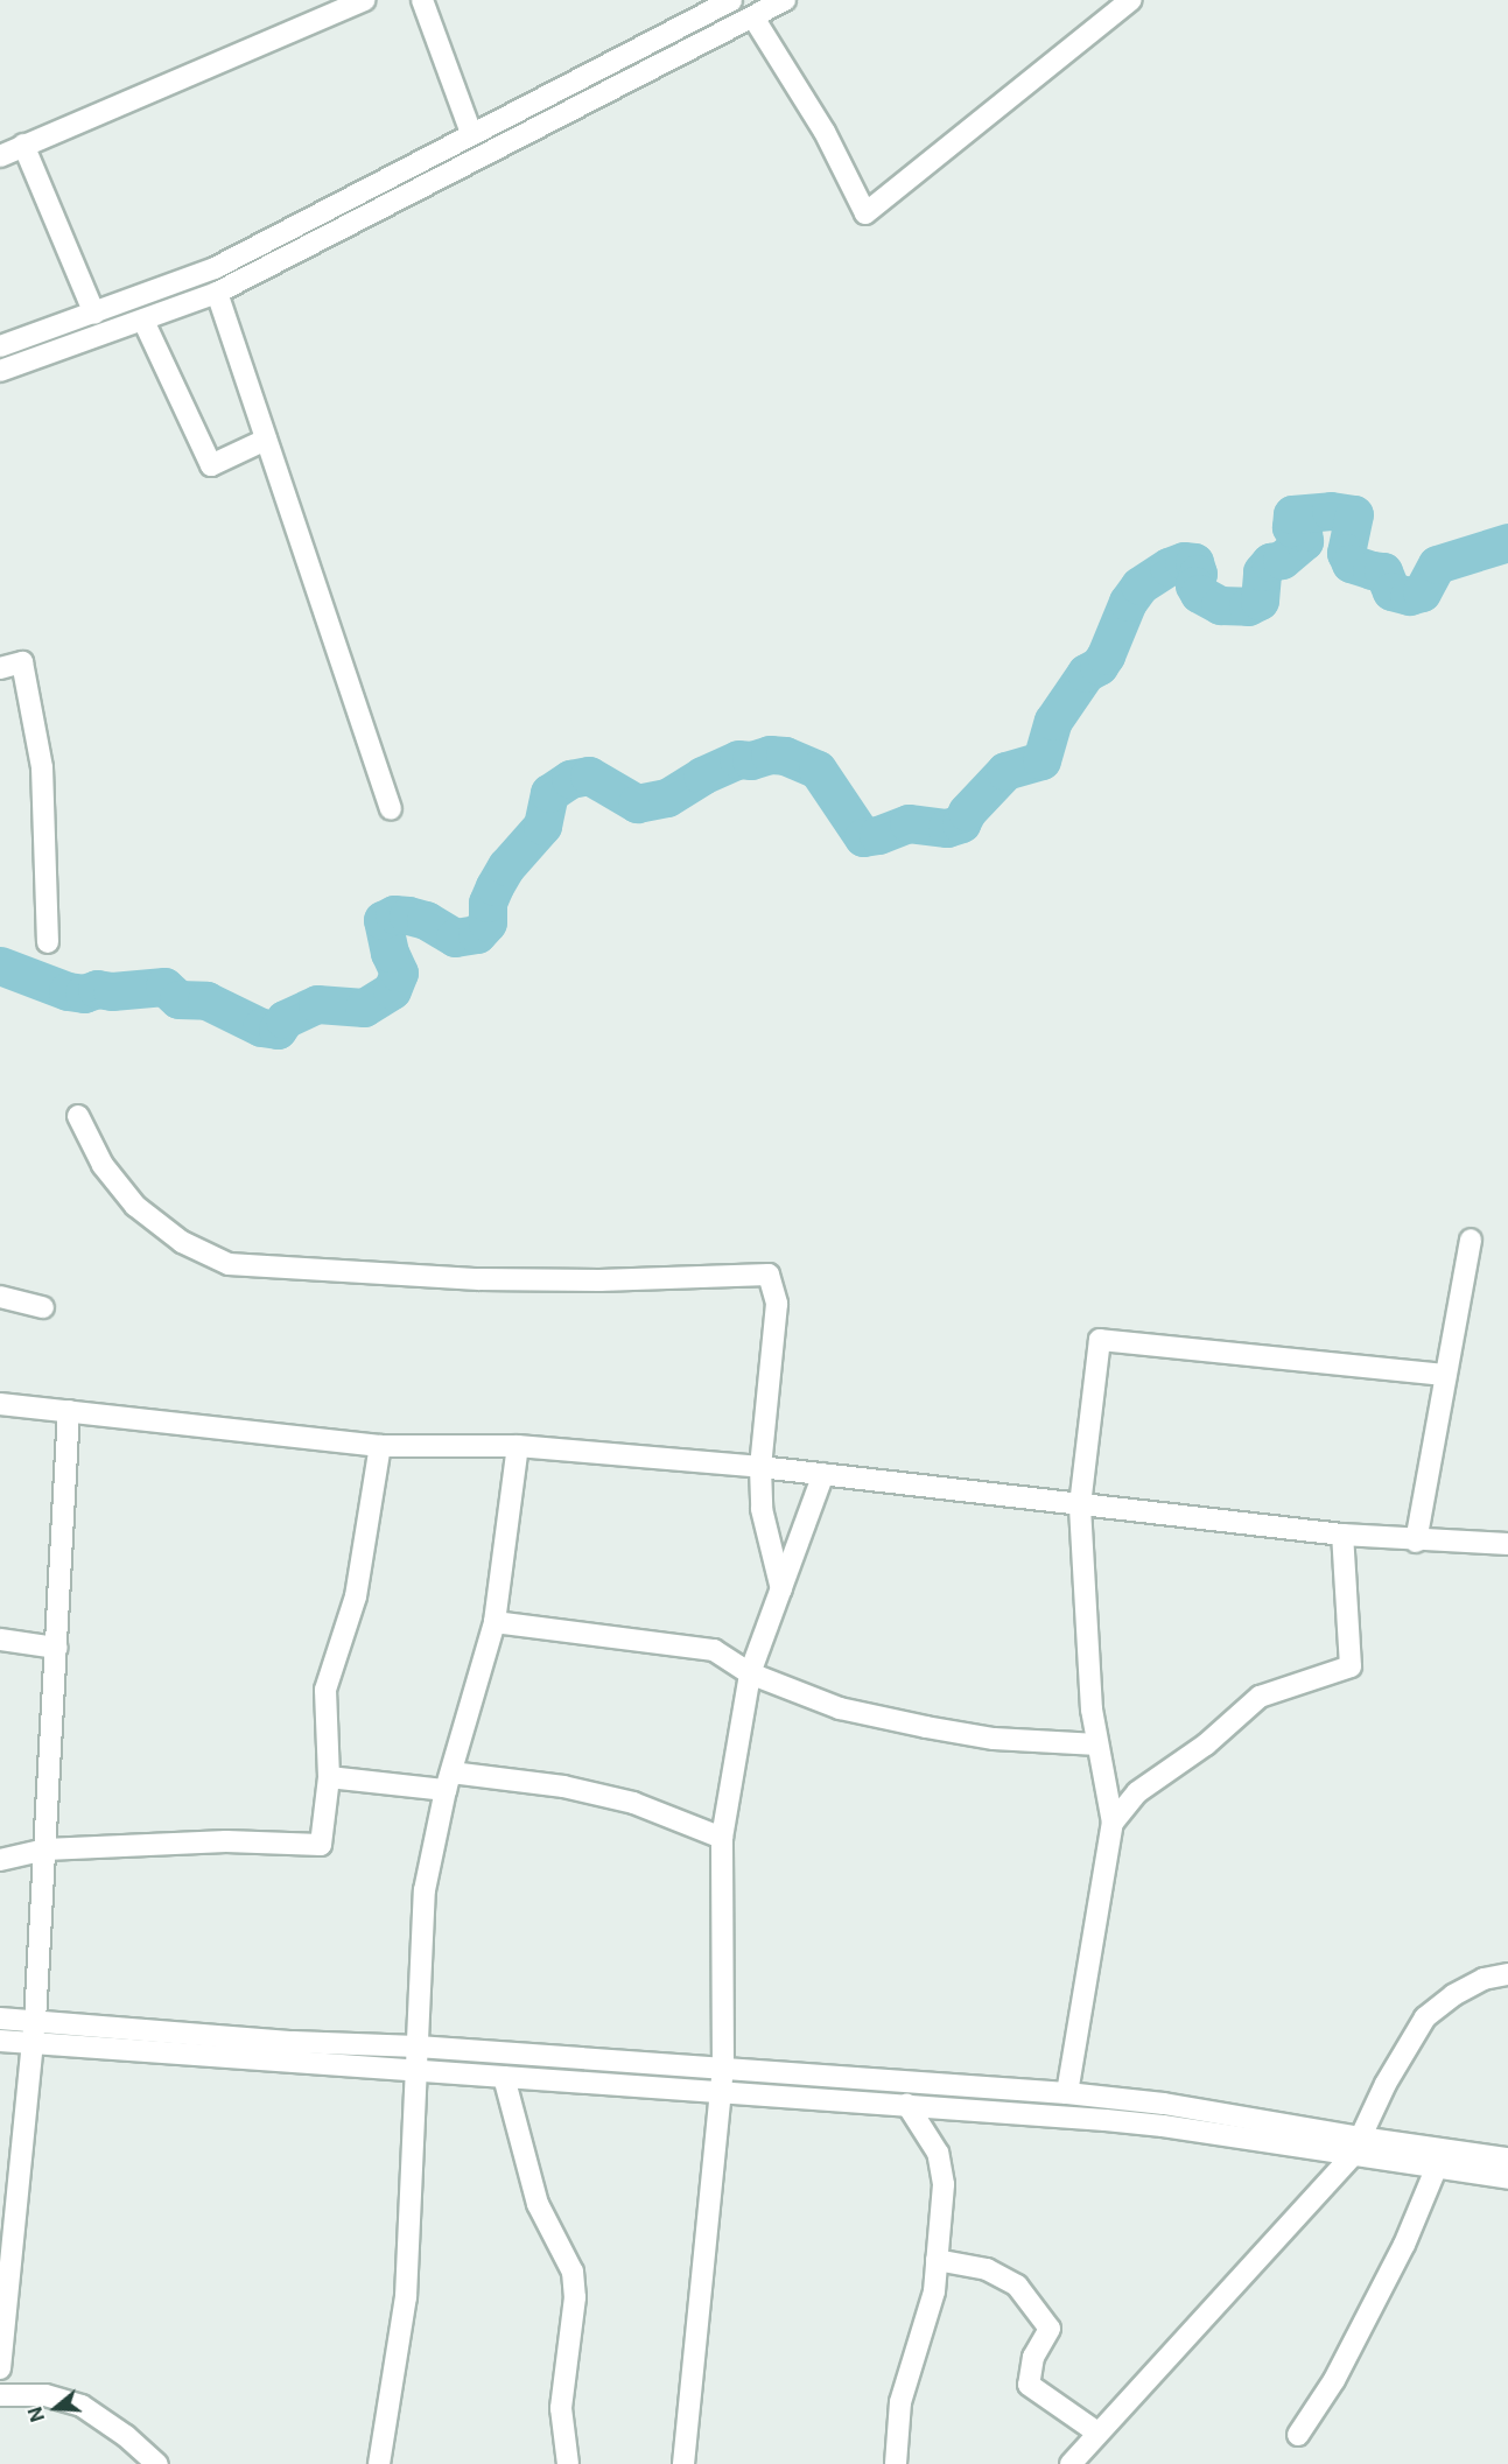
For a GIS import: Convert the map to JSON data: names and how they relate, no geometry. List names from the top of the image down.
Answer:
{
  "north": "left"
}
